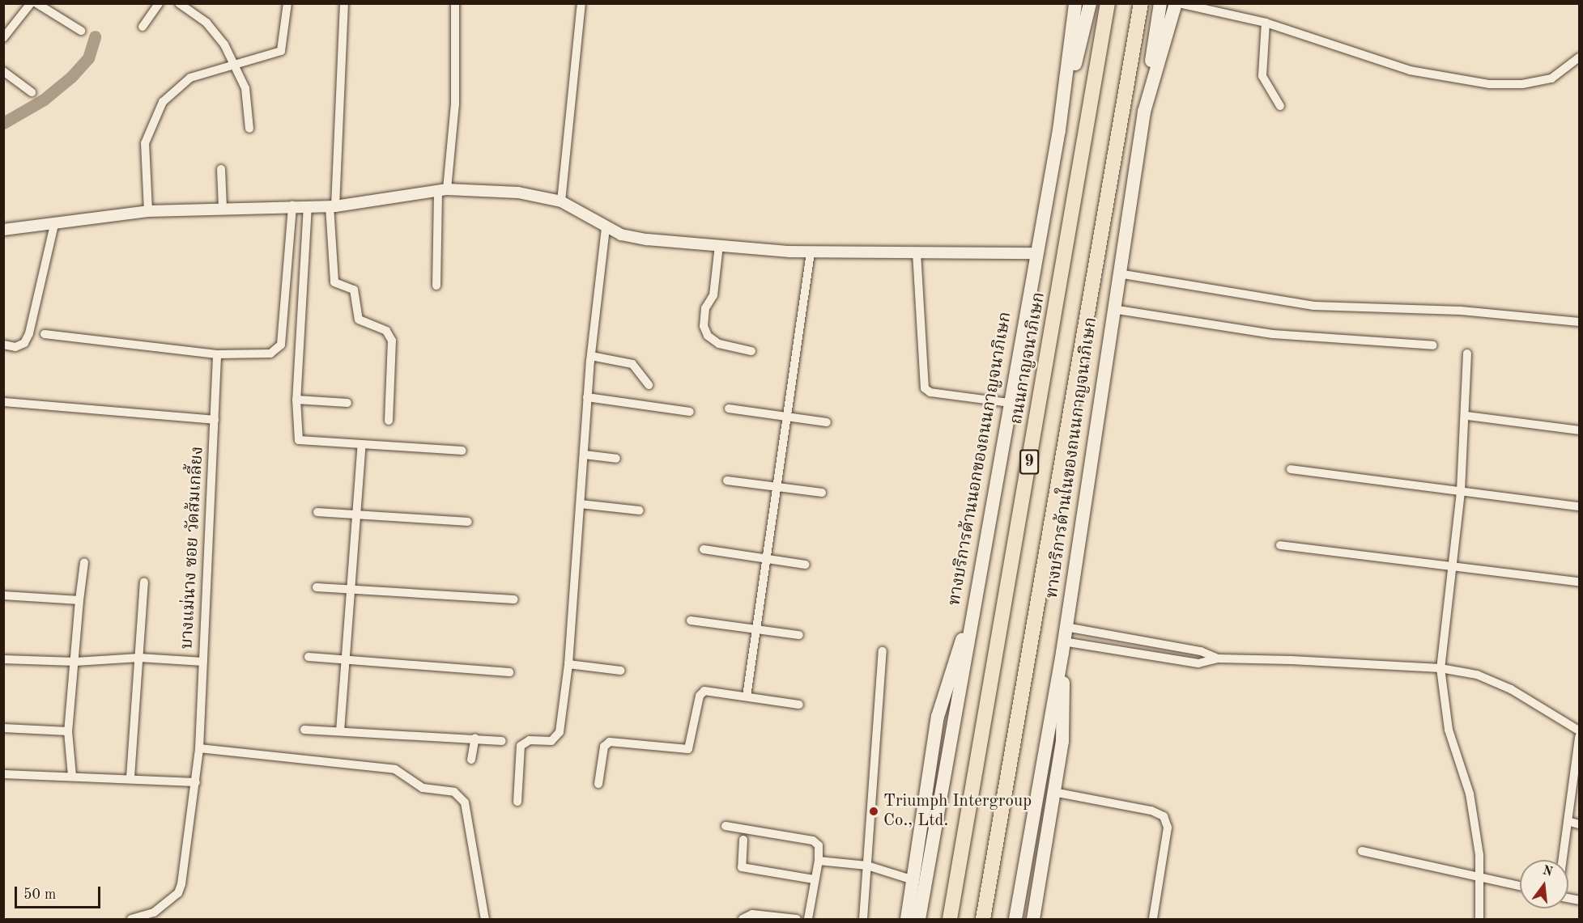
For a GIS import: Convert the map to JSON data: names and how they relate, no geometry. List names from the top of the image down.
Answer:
{
  "streets": {
    "highway": ["ถนนกาญจนาภิเษก", "9"],
    "main road": ["ทางบริการด้านในของถนนกาญจนาภิเษก", "ทางบริการด้านนอกของถนนกาญจนาภิเษก"],
    "street": ["บางแม่นาง ซอย วัดส้มเกลี้ยง"]
  },
  "places": ["Triumph Intergroup Co., Ltd."],
  "scale_bar": "50 m",
  "north": "top"
}
